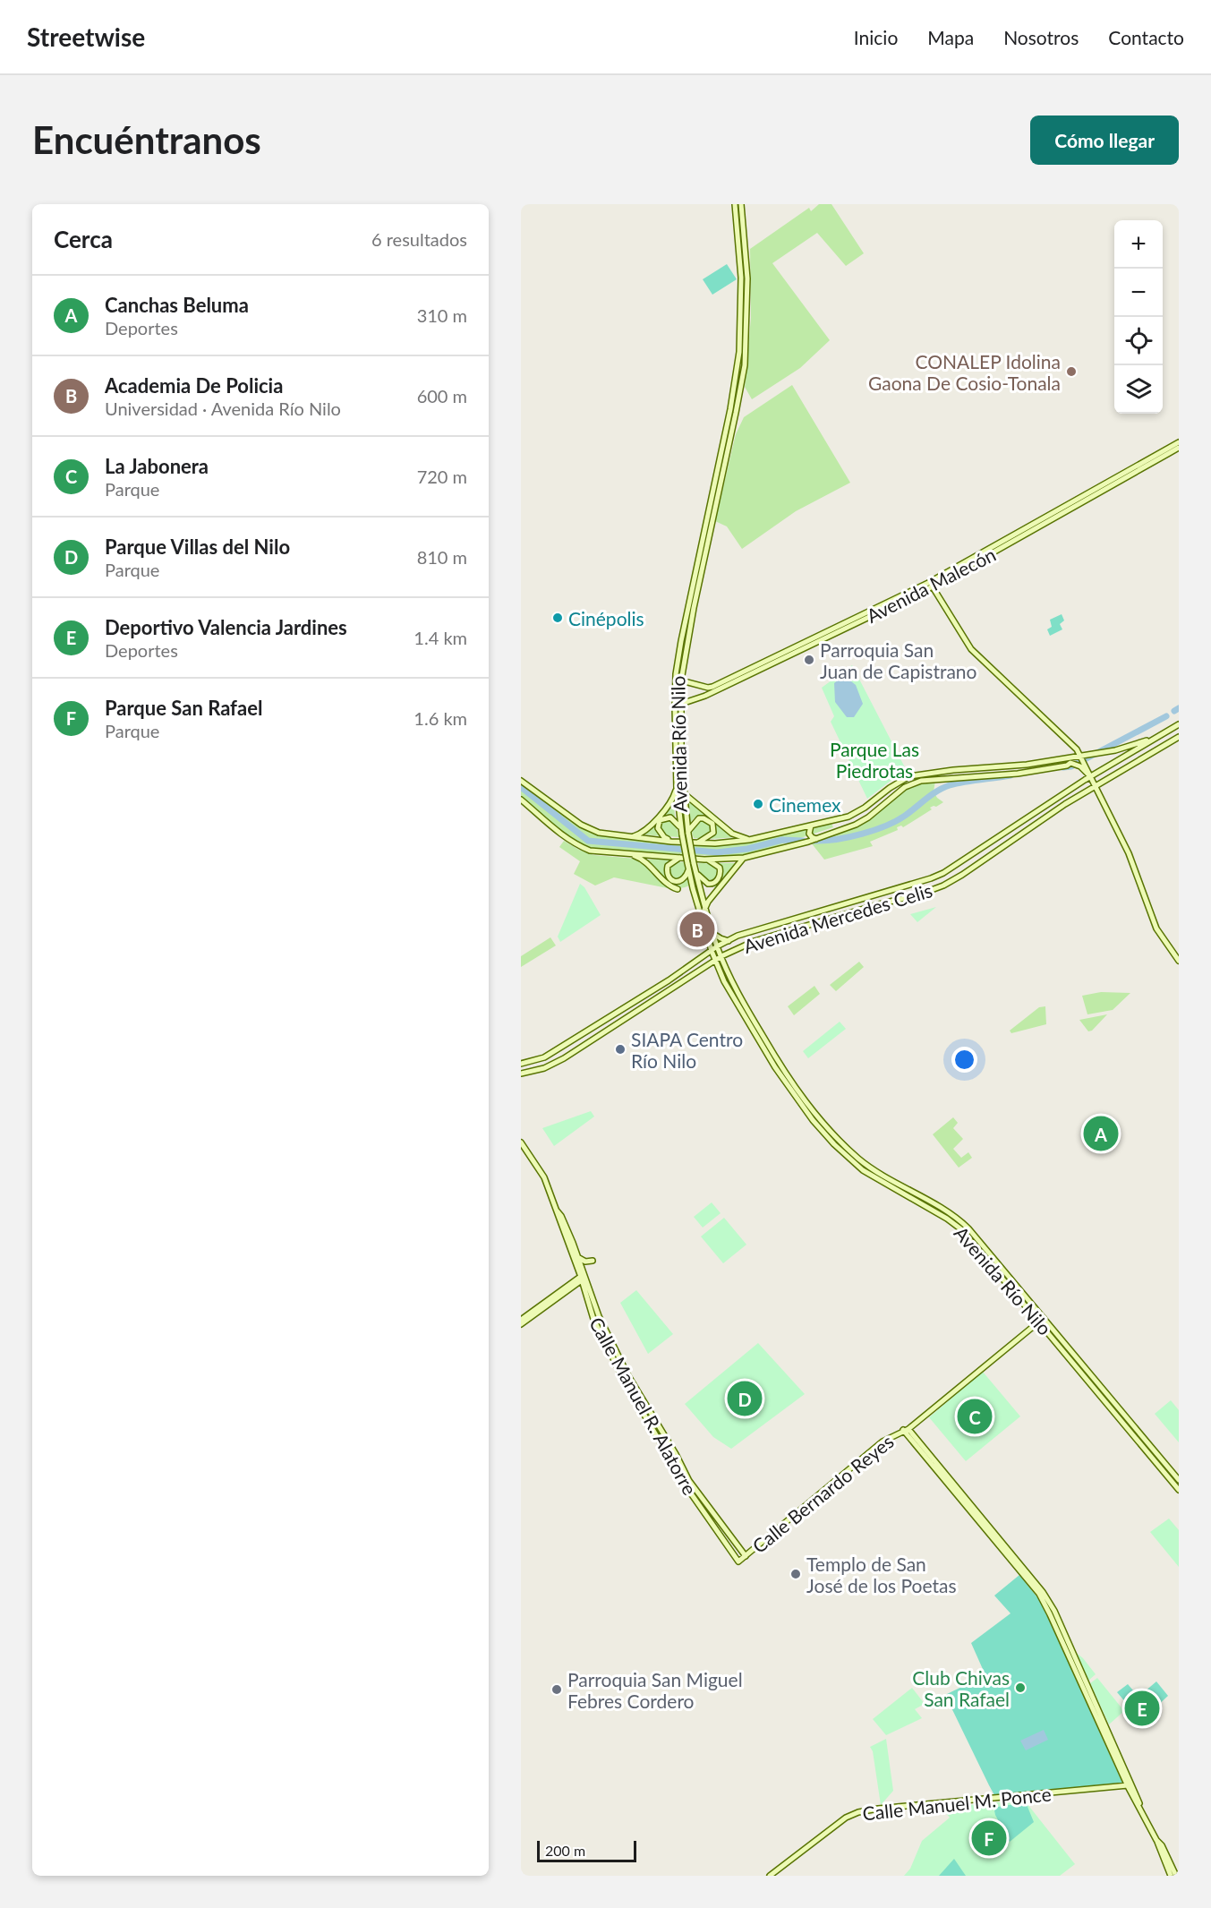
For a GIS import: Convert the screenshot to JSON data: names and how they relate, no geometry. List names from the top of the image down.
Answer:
{
  "streets": {
    "street": [
      "Avenida Malecón",
      "Avenida Río Nilo",
      "Avenida Mercedes Celis",
      "Calle Manuel R. Alatorre",
      "Calle Bernardo Reyes",
      "Calle Manuel M. Ponce"
    ]
  },
  "crossings": [
    ["Avenida Malecón", "Avenida Río Nilo"],
    ["Avenida Río Nilo", "Avenida Mercedes Celis"],
    ["Avenida Río Nilo", "Calle Bernardo Reyes"],
    ["Calle Manuel R. Alatorre", "Calle Bernardo Reyes"]
  ],
  "parks": ["Parque Las Piedrotas"],
  "places": [
    "CONALEP Idolina Gaona De Cosio-Tonala",
    "Cinépolis",
    "Parroquia San Juan de Capistrano",
    "Cinemex",
    "SIAPA Centro Río Nilo",
    "Templo de San José de los Poetas",
    "Club Chivas San Rafael",
    "Parroquia San Miguel Febres Cordero"
  ],
  "scale_bar": "200 m",
  "page": {
    "header": "Streetwise",
    "nav": [
      "Inicio",
      "Mapa",
      "Nosotros",
      "Contacto"
    ],
    "buttons": "Cómo llegar",
    "title": "Encuéntranos",
    "heading": ["Cerca", "6 resultados"],
    "map_buttons": ["+", "−"],
    "list": [
      {
        "mark": "A",
        "name": "Canchas Beluma",
        "note": "Deportes",
        "value": "310 m"
      },
      {
        "mark": "B",
        "name": "Academia De Policia",
        "note": "Universidad · Avenida Río Nilo",
        "value": "600 m"
      },
      {
        "mark": "C",
        "name": "La Jabonera",
        "note": "Parque",
        "value": "720 m"
      },
      {
        "mark": "D",
        "name": "Parque Villas del Nilo",
        "note": "Parque",
        "value": "810 m"
      },
      {
        "mark": "E",
        "name": "Deportivo Valencia Jardines",
        "note": "Deportes",
        "value": "1.4 km"
      },
      {
        "mark": "F",
        "name": "Parque San Rafael",
        "note": "Parque",
        "value": "1.6 km"
      }
    ],
    "pins": [
      "B",
      "A",
      "D",
      "C",
      "E",
      "F"
    ],
    "scale": "200 m"
  }
}
